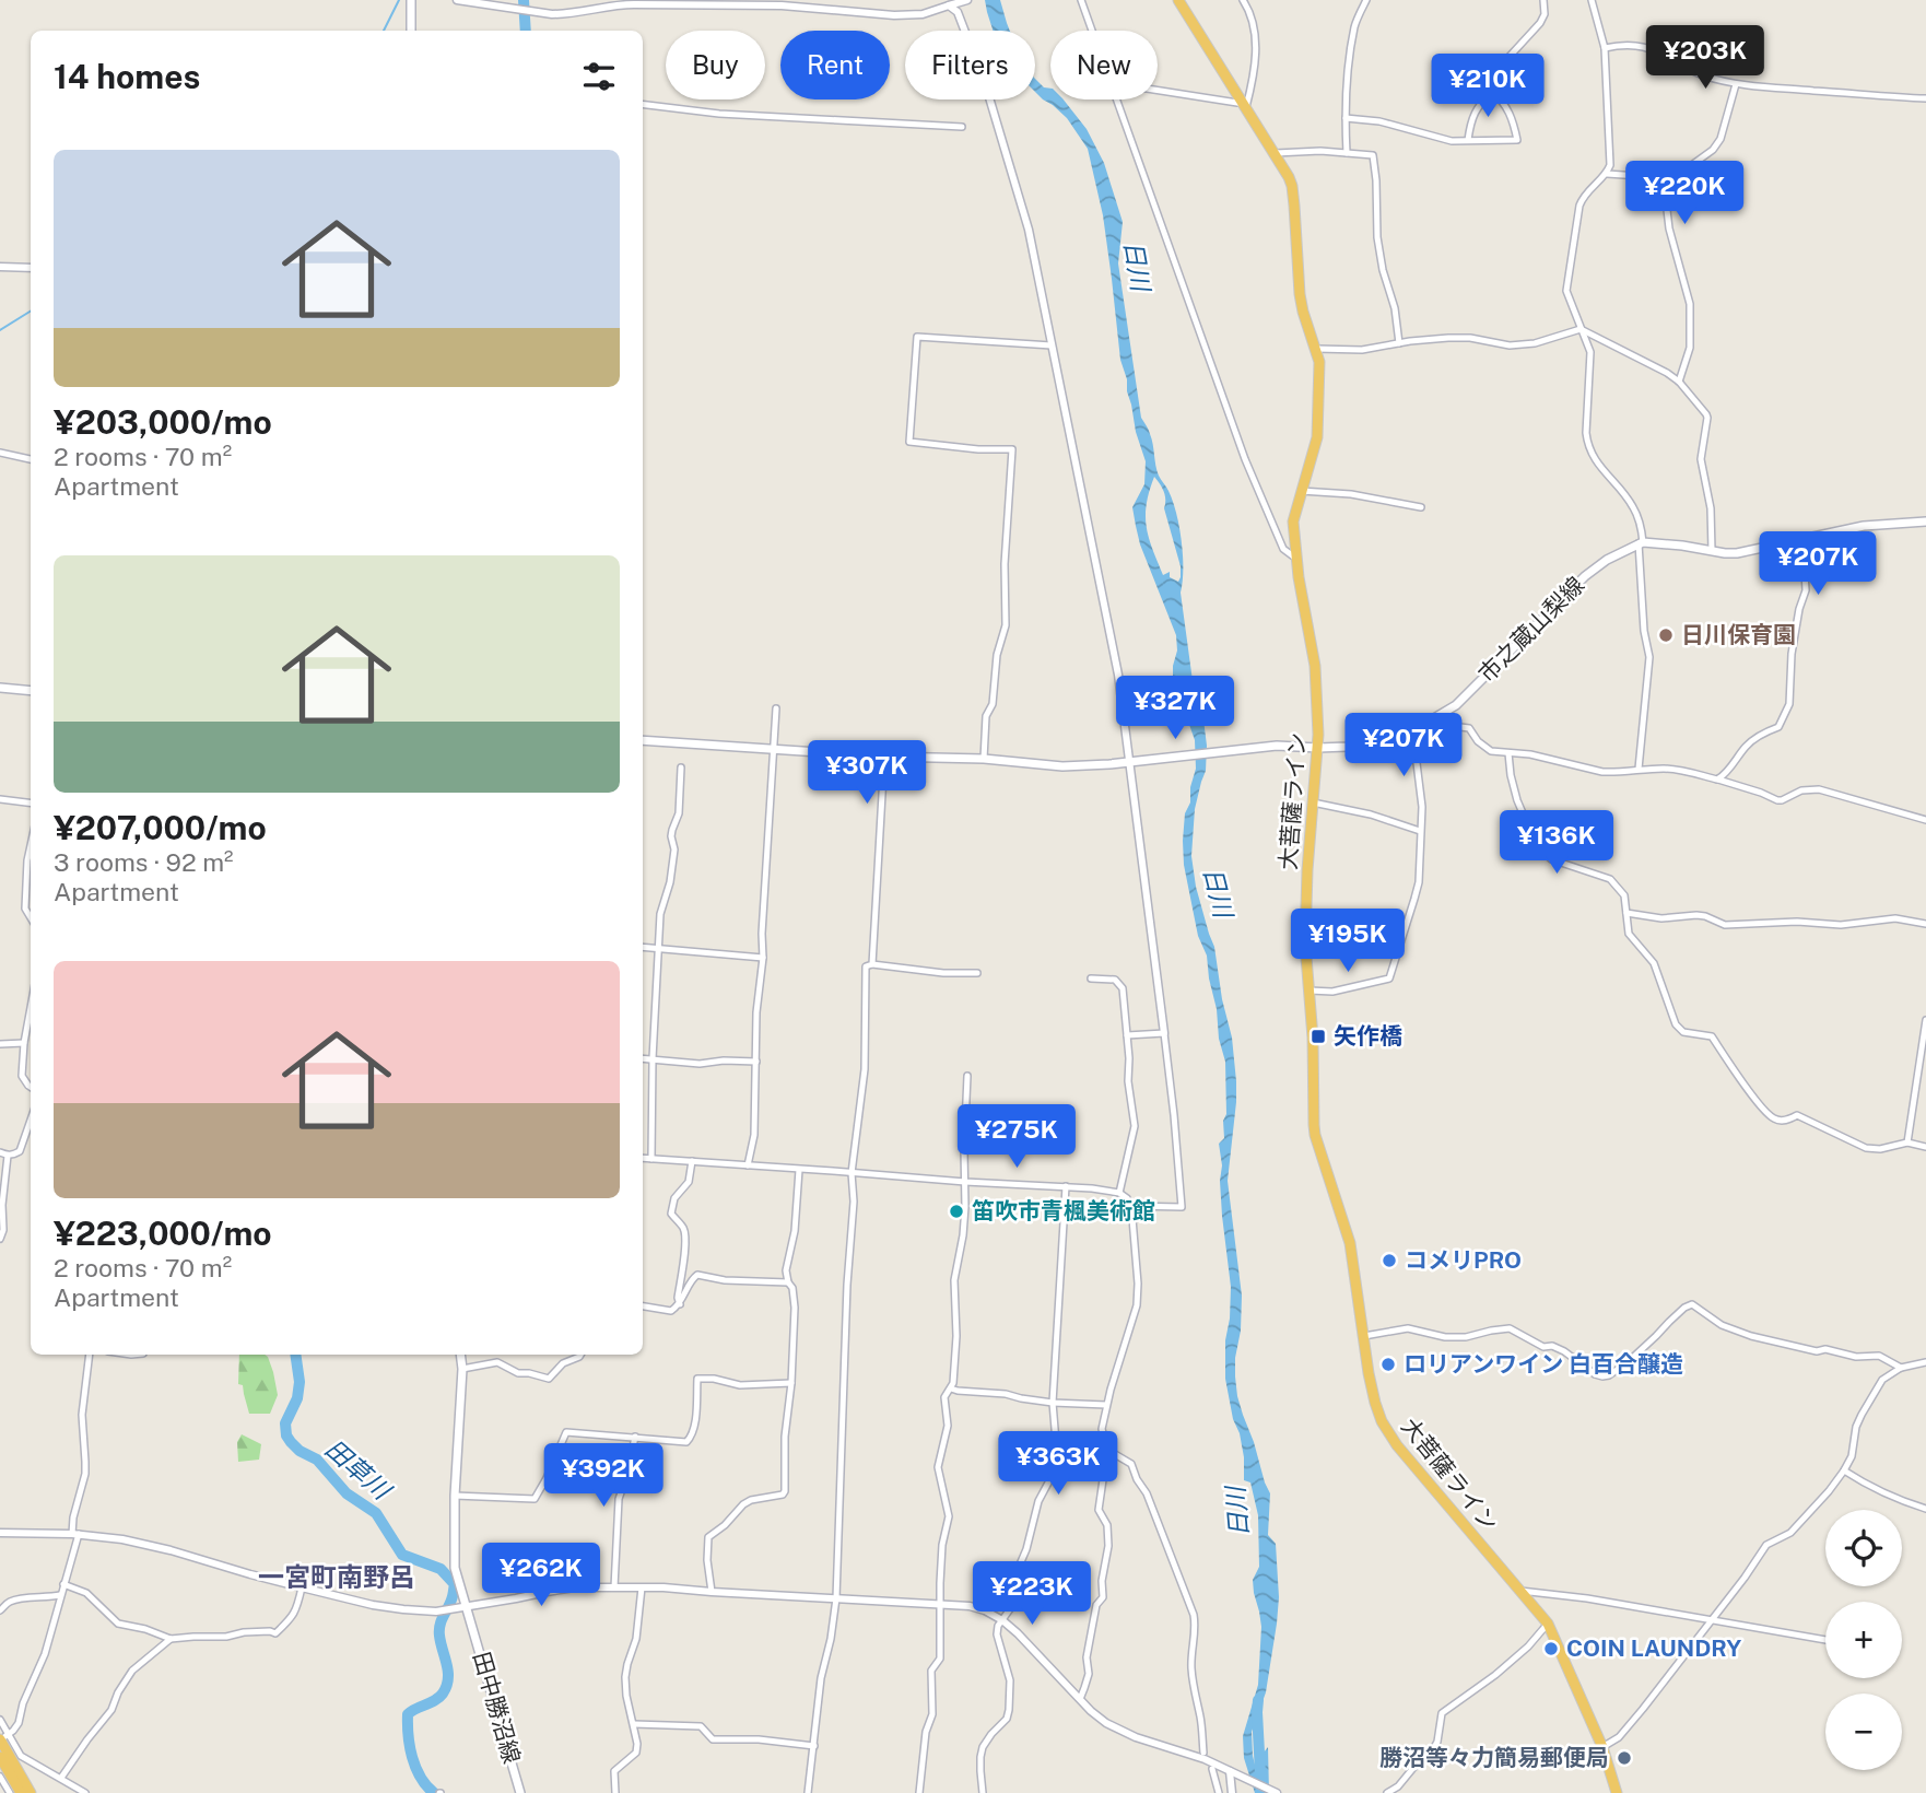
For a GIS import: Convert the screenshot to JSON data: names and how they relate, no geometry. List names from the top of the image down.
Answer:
{
  "streets": {
    "highway": ["大菩薩ライン"],
    "main road": ["市之蔵山梨線", "田中勝沼線"]
  },
  "crossings": [
    ["市之蔵山梨線", "大菩薩ライン"]
  ],
  "districts": ["一宮町南野呂"],
  "water": ["日川", "田草川"],
  "places": {
    "other": [
      "日川保育園",
      "笛吹市青楓美術館",
      "コメリPRO",
      "ロリアンワイン 白百合醸造",
      "COIN LAUNDRY",
      "勝沼等々力簡易郵便局"
    ],
    "transit": ["矢作橋"]
  },
  "page": {
    "price": [
      "¥203K",
      "¥210K",
      "¥220K",
      "¥207K",
      "¥327K",
      "¥207K",
      "¥307K",
      "¥136K",
      "¥195K",
      "¥275K",
      "¥363K",
      "¥392K",
      "¥262K",
      "¥223K"
    ],
    "chip": [
      "Buy",
      "Rent",
      "Filters",
      "New"
    ],
    "heading": "14 homes",
    "list": [
      {
        "name": "¥203,000/mo",
        "note": "2 rooms · 70 m² · Apartment"
      },
      {
        "name": "¥207,000/mo",
        "note": "3 rooms · 92 m² · Apartment"
      },
      {
        "name": "¥223,000/mo",
        "note": "2 rooms · 70 m² · Apartment"
      }
    ],
    "map_buttons": ["+", "−"]
  }
}
